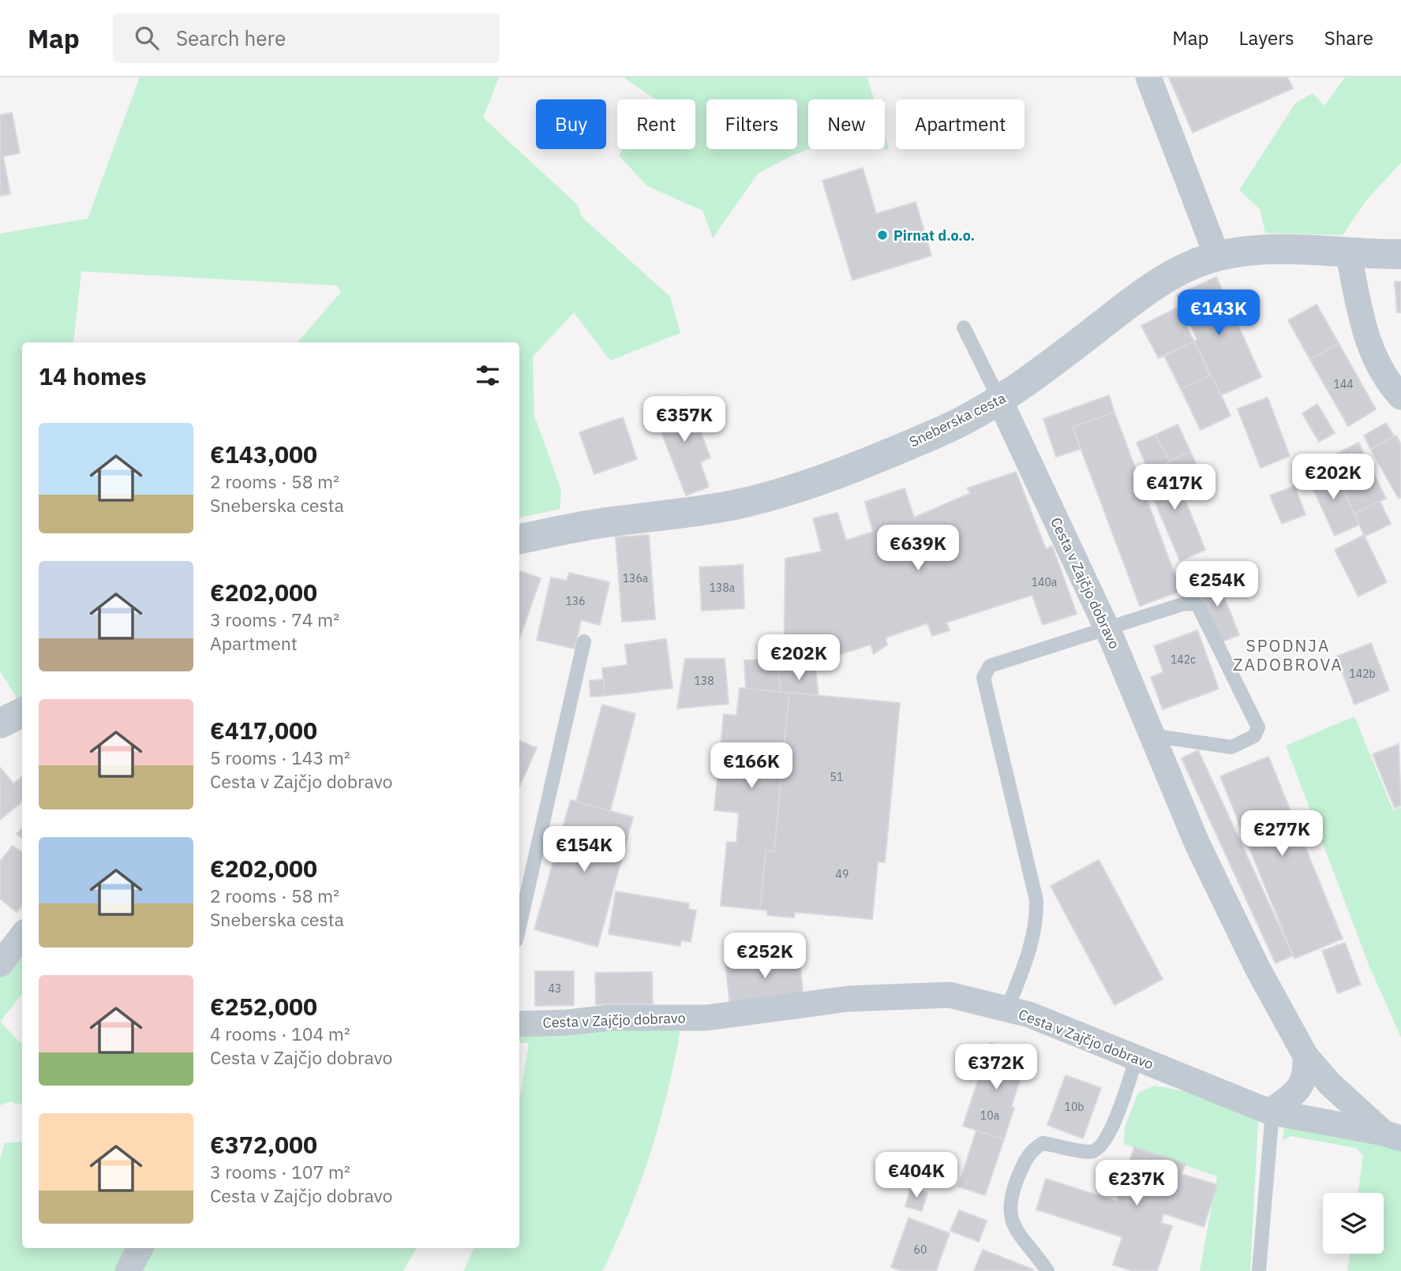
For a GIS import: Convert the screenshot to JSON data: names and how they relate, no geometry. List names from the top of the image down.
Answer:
{
  "streets": {
    "street": ["Sneberska cesta", "Cesta v Zajčjo dobravo"]
  },
  "crossings": [
    ["Sneberska cesta", "Cesta v Zajčjo dobravo"]
  ],
  "districts": ["SPODNJA ZADOBROVA"],
  "places": ["Pirnat d.o.o."],
  "house_numbers": [
    "144",
    "136a",
    "140a",
    "138a",
    "136",
    "142c",
    "142b",
    "138",
    "51",
    "49",
    "43",
    "10b",
    "10a",
    "60"
  ],
  "page": {
    "header": "Map",
    "search": "Search here",
    "nav": ["Map", "Layers", "Share"],
    "chip": [
      "Buy",
      "Rent",
      "Filters",
      "New",
      "Apartment"
    ],
    "price": [
      "€143K",
      "€357K",
      "€202K",
      "€417K",
      "€639K",
      "€254K",
      "€202K",
      "€166K",
      "€277K",
      "€154K",
      "€252K",
      "€372K",
      "€404K",
      "€237K"
    ],
    "heading": "14 homes",
    "list": [
      {
        "name": "€143,000",
        "note": "2 rooms · 58 m² · Sneberska cesta"
      },
      {
        "name": "€202,000",
        "note": "3 rooms · 74 m² · Apartment"
      },
      {
        "name": "€417,000",
        "note": "5 rooms · 143 m² · Cesta v Zajčjo dobravo"
      },
      {
        "name": "€202,000",
        "note": "2 rooms · 58 m² · Sneberska cesta"
      },
      {
        "name": "€252,000",
        "note": "4 rooms · 104 m² · Cesta v Zajčjo dobravo"
      },
      {
        "name": "€372,000",
        "note": "3 rooms · 107 m² · Cesta v Zajčjo dobravo"
      }
    ]
  }
}
